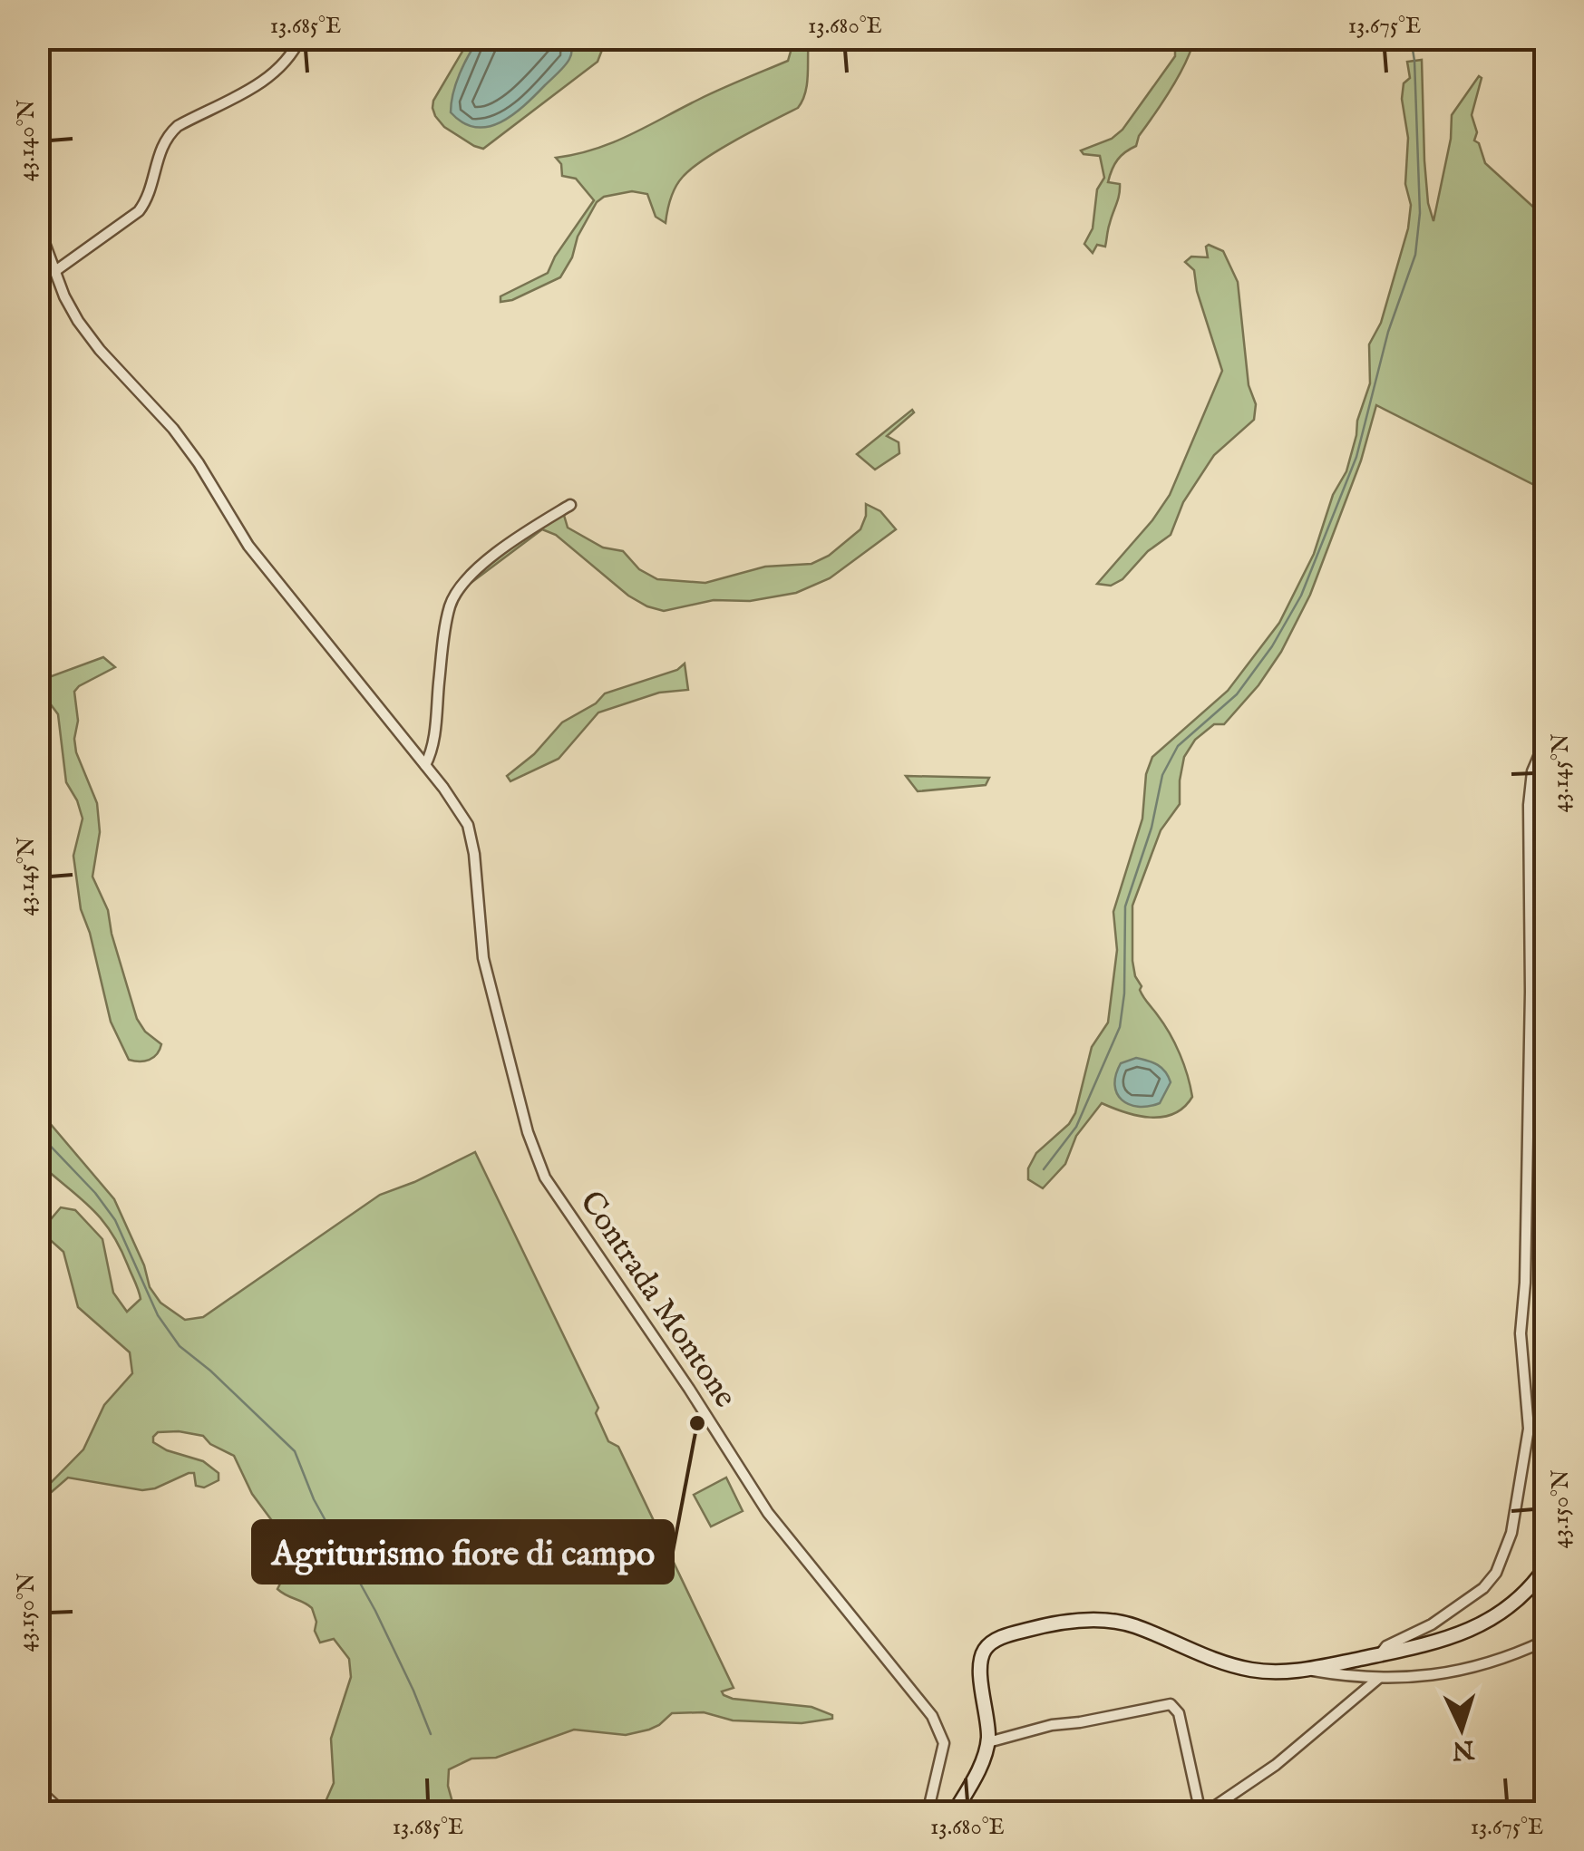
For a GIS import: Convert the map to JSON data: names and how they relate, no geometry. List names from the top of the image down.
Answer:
{
  "streets": {
    "street": ["Contrada Montone"]
  },
  "places": ["Agriturismo fiore di campo"],
  "north": "bottom",
  "coordinates": [
    "13.685°E",
    "13.680°E",
    "13.675°E",
    "43.140°N",
    "43.145°N",
    "43.150°N"
  ]
}
